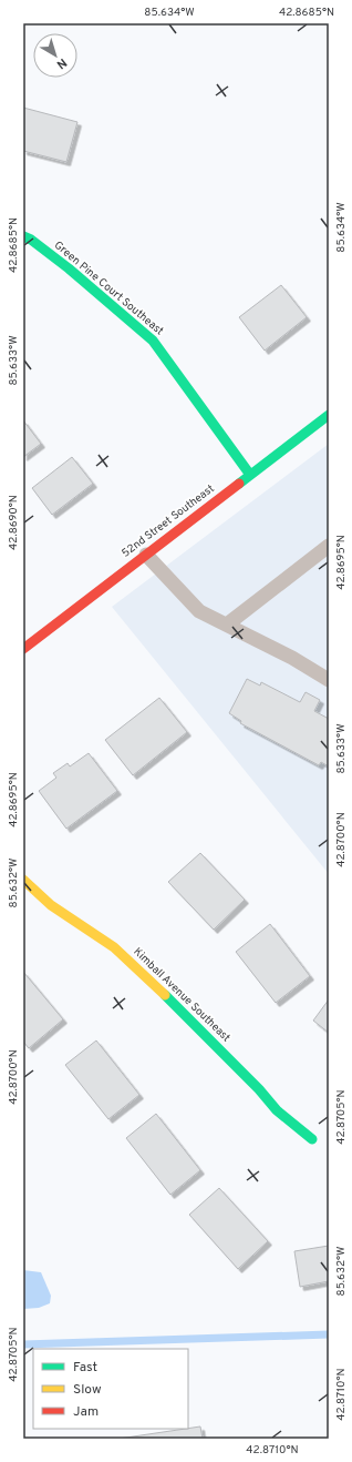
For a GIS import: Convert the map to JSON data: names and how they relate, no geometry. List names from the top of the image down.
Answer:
{
  "streets": {
    "street": ["Green Pine Court Southeast", "52nd Street Southeast", "Kimball Avenue Southeast"]
  },
  "crossings": [
    ["Green Pine Court Southeast", "52nd Street Southeast"]
  ],
  "legend": ["Fast", "Slow", "Jam"],
  "north": "bottom right",
  "coordinates": [
    "85.634°W",
    "42.8685°N",
    "85.633°W",
    "42.8690°N",
    "42.8695°N",
    "42.8700°N",
    "85.632°W",
    "42.8705°N",
    "42.8710°N"
  ]
}
